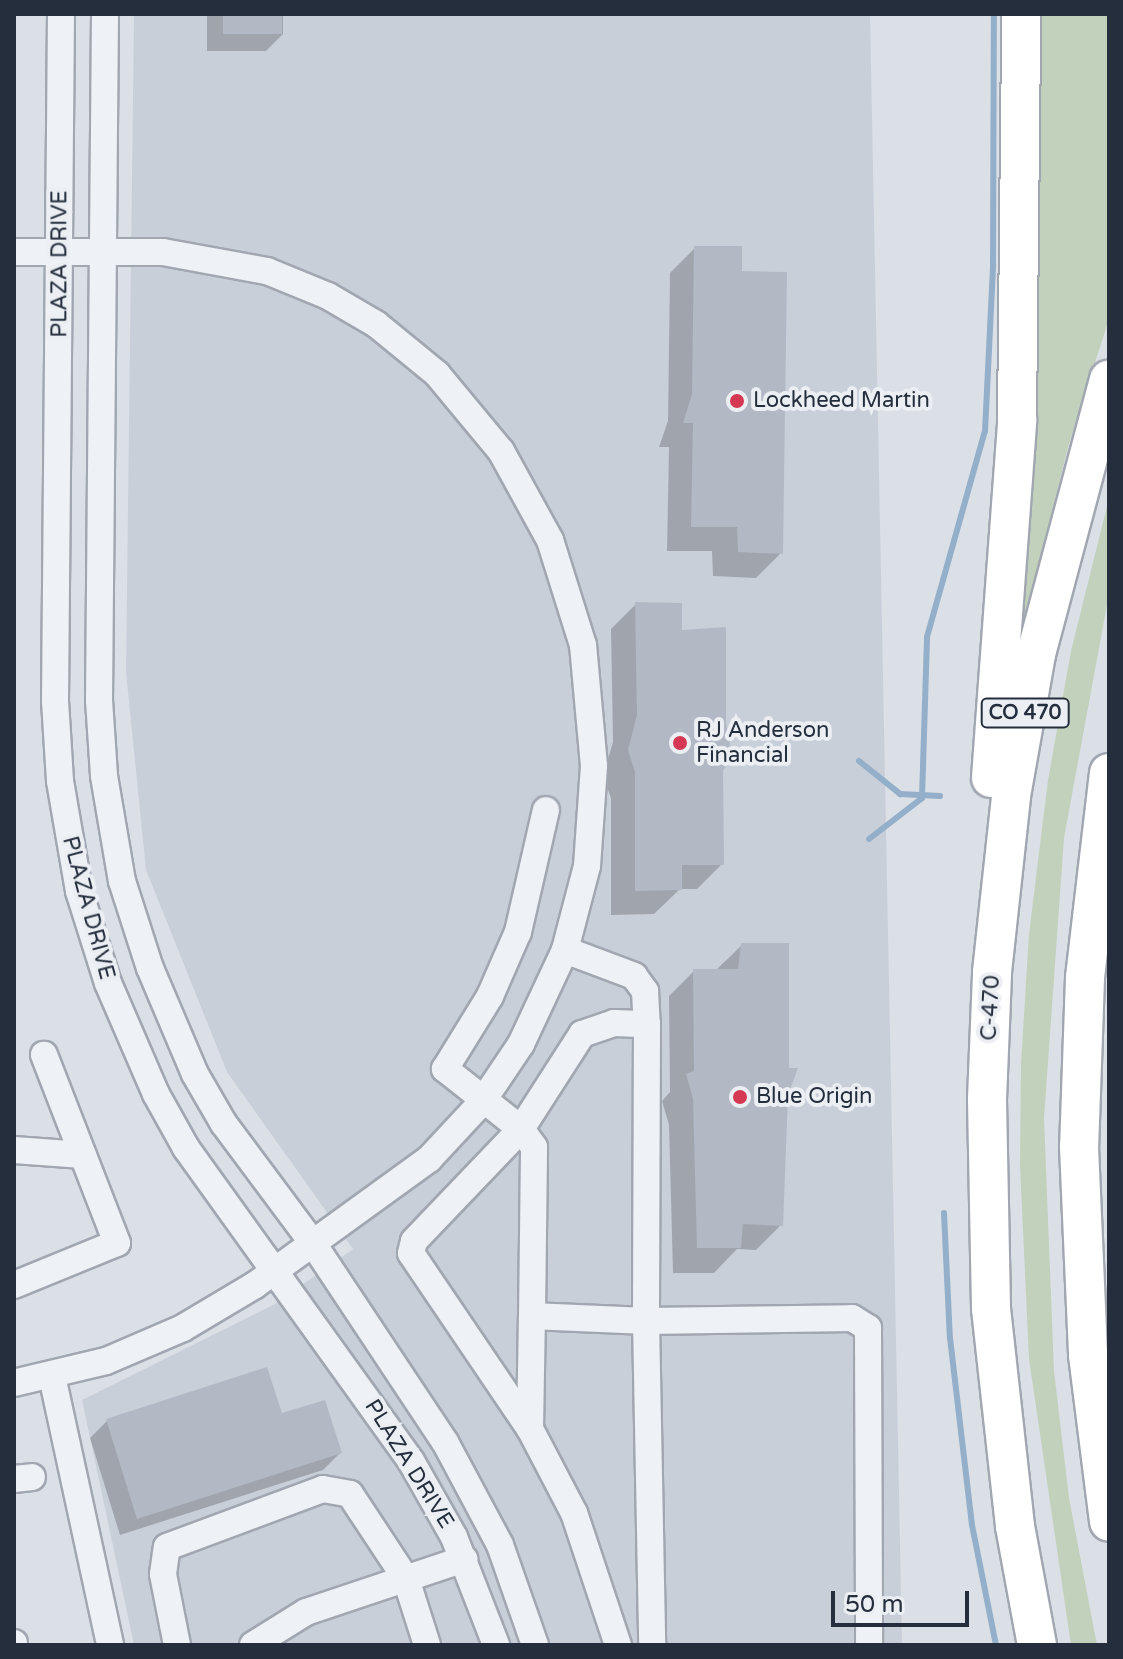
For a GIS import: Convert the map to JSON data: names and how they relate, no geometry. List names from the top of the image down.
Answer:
{
  "streets": {
    "highway": ["CO 470", "C-470"],
    "street": ["PLAZA DRIVE"]
  },
  "places": ["Lockheed Martin", "RJ Anderson Financial", "Blue Origin"],
  "scale_bar": "50 m"
}
